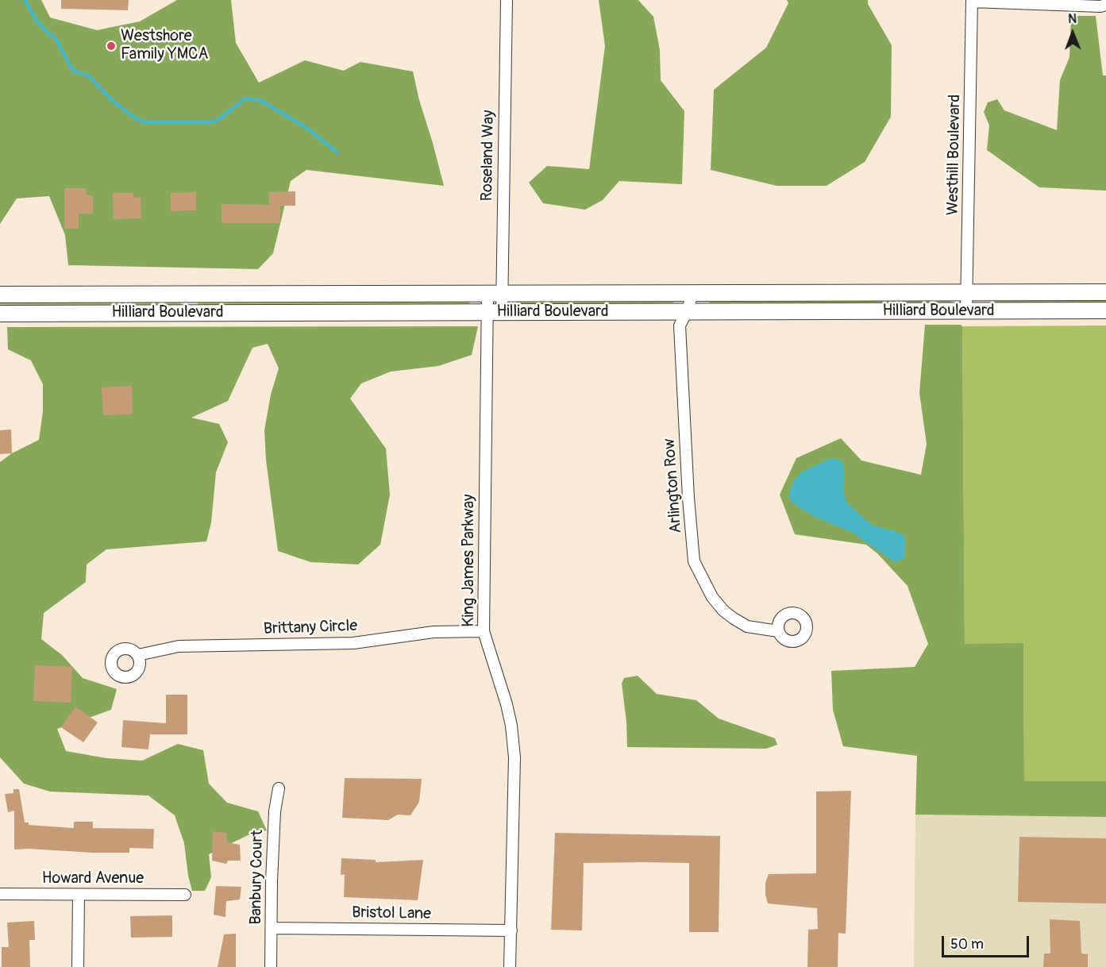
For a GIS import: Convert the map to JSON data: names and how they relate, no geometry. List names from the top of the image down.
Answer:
{
  "streets": {
    "main road": ["Hilliard Boulevard"],
    "street": [
      "Westhill Boulevard",
      "Roseland Way",
      "Arlington Row",
      "King James Parkway",
      "Brittany Circle",
      "Banbury Court",
      "Howard Avenue",
      "Bristol Lane"
    ]
  },
  "crossings": [
    ["Westhill Boulevard", "Hilliard Boulevard"],
    ["Roseland Way", "Hilliard Boulevard"],
    ["Roseland Way", "King James Parkway"],
    ["Hilliard Boulevard", "Arlington Row"],
    ["Hilliard Boulevard", "King James Parkway"],
    ["King James Parkway", "Brittany Circle"],
    ["King James Parkway", "Bristol Lane"],
    ["Banbury Court", "Bristol Lane"]
  ],
  "places": ["Westshore Family YMCA"],
  "scale_bar": "50 m",
  "north": "top"
}
